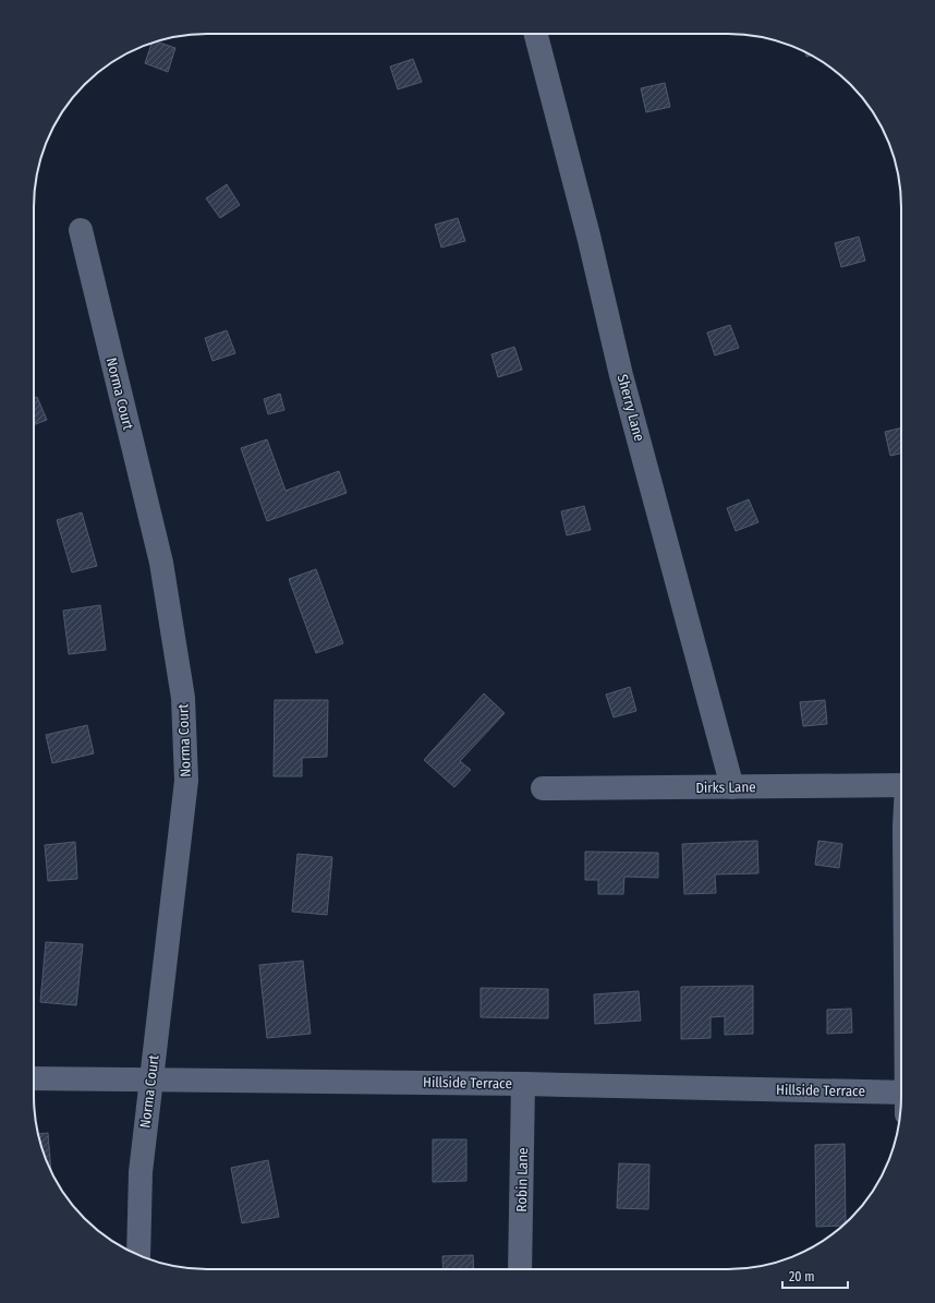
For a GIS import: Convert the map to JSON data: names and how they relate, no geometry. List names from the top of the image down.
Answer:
{
  "streets": {
    "street": [
      "Norma Court",
      "Sherry Lane",
      "Dirks Lane",
      "Hillside Terrace",
      "Robin Lane"
    ]
  },
  "crossings": [
    ["Norma Court", "Hillside Terrace"],
    ["Sherry Lane", "Dirks Lane"],
    ["Hillside Terrace", "Robin Lane"]
  ],
  "scale_bar": "20 m"
}
